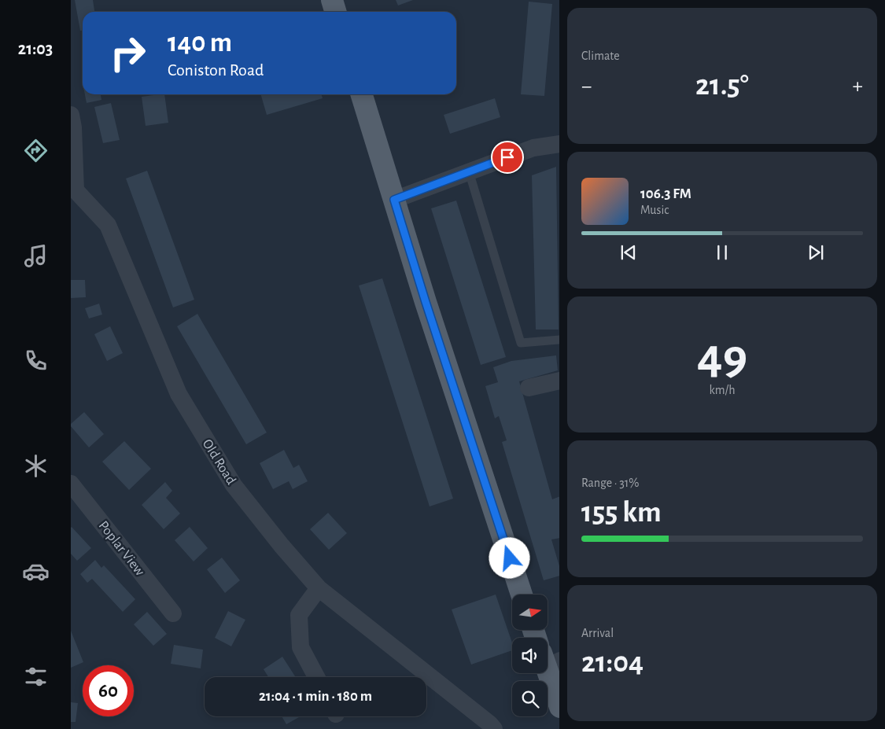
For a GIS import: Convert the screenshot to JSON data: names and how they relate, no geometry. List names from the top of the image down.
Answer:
{
  "streets": {
    "street": ["Old Road", "Poplar View"]
  },
  "north": "right",
  "page": {
    "tabs": "21:03",
    "tile": [
      "Climate",
      ["49", "km/h"],
      ["Range · 31%", "155 km"],
      ["Arrival", "21:04"]
    ],
    "turn": ["140 m", "Coniston Road"],
    "heat": ["−", "21.5°", "+"],
    "song": ["106.3 FM", "Music"],
    "limit": "60",
    "trip": "21:04 · 1 min · 180 m"
  }
}
